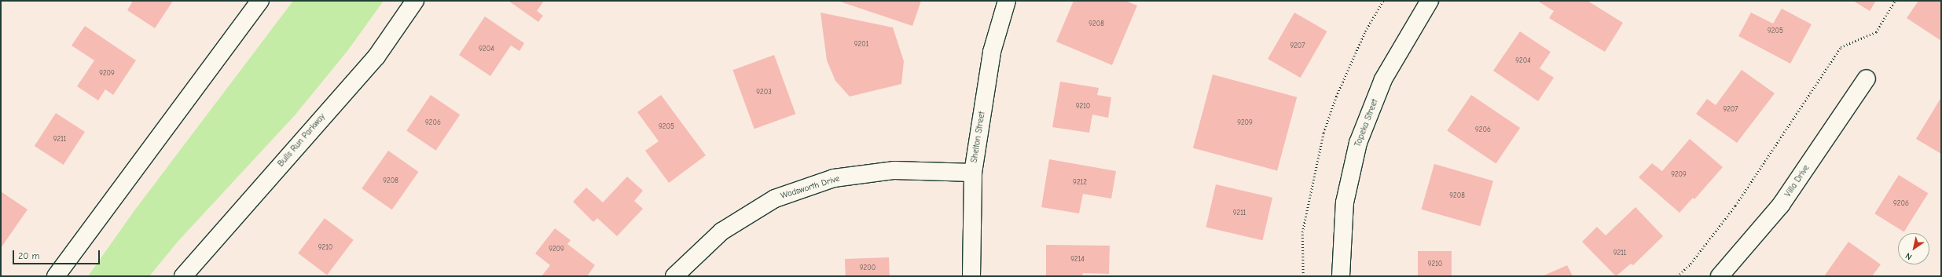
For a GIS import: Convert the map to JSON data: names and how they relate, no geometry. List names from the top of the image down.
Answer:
{
  "streets": {
    "street": [
      "Topeka Street",
      "Shelton Street",
      "Bulls Run Parkway",
      "Villa Drive",
      "Wadsworth Drive"
    ]
  },
  "crossings": [
    ["Shelton Street", "Wadsworth Drive"]
  ],
  "house_numbers": [
    "9208",
    "9205",
    "9201",
    "9207",
    "9204",
    "9204",
    "9209",
    "9203",
    "9210",
    "9207",
    "9206",
    "9209",
    "9205",
    "9206",
    "9211",
    "9209",
    "9208",
    "9212",
    "9208",
    "9206",
    "9211",
    "9210",
    "9209",
    "9211",
    "9214",
    "9210",
    "9200"
  ],
  "scale_bar": "20 m",
  "north": "bottom left"
}
